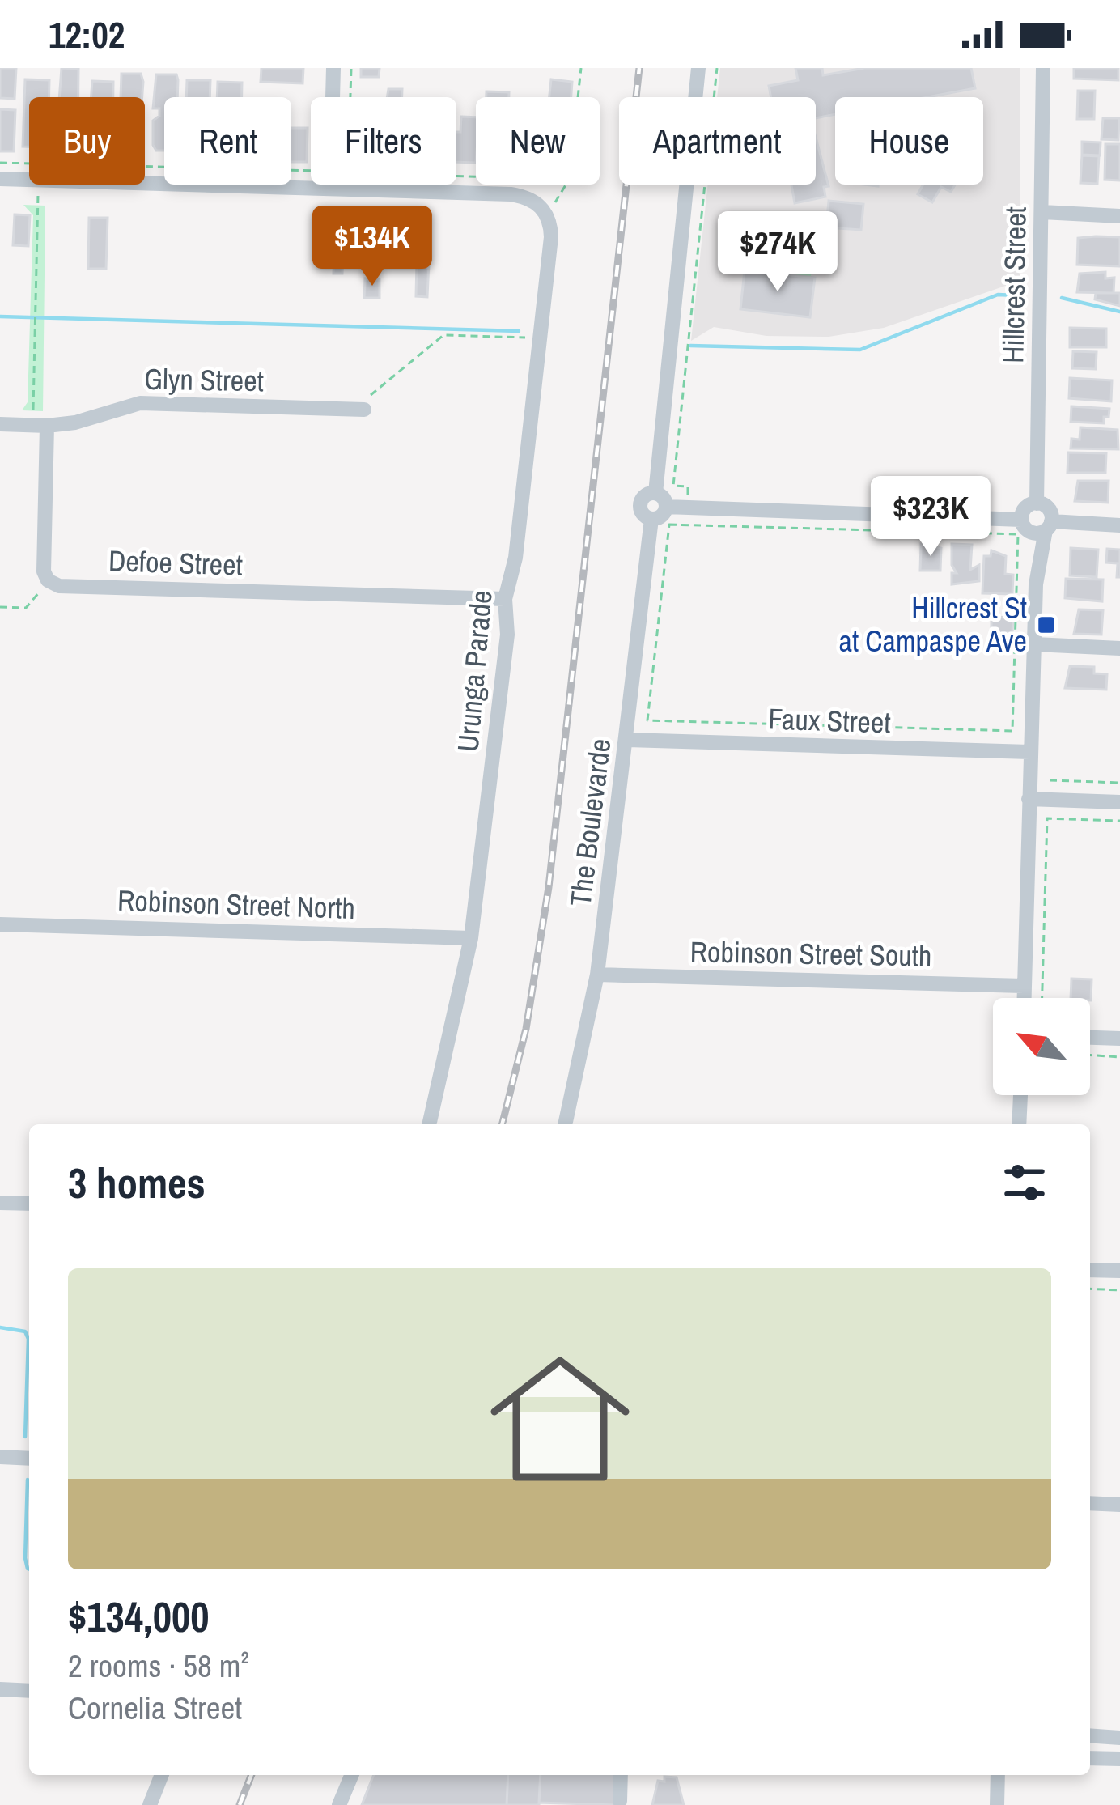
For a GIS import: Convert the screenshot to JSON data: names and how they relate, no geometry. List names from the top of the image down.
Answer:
{
  "streets": {
    "street": [
      "Hillcrest Street",
      "Glyn Street",
      "Defoe Street",
      "Urunga Parade",
      "Faux Street",
      "The Boulevarde",
      "Robinson Street North",
      "Robinson Street South"
    ]
  },
  "crossings": [
    ["Defoe Street", "Urunga Parade"],
    ["Urunga Parade", "Robinson Street North"],
    ["Faux Street", "The Boulevarde"],
    ["The Boulevarde", "Robinson Street South"]
  ],
  "places": {
    "transit": ["Hillcrest St at Campaspe Ave"]
  },
  "north": "top left",
  "page": {
    "status": "12:02",
    "chip": [
      "Buy",
      "Rent",
      "Filters",
      "New",
      "Apartment",
      "House"
    ],
    "price": ["$134K", "$274K", "$323K"],
    "heading": "3 homes",
    "list": [
      {
        "name": "$134,000",
        "note": "2 rooms · 58 m² · Cornelia Street"
      }
    ]
  }
}
